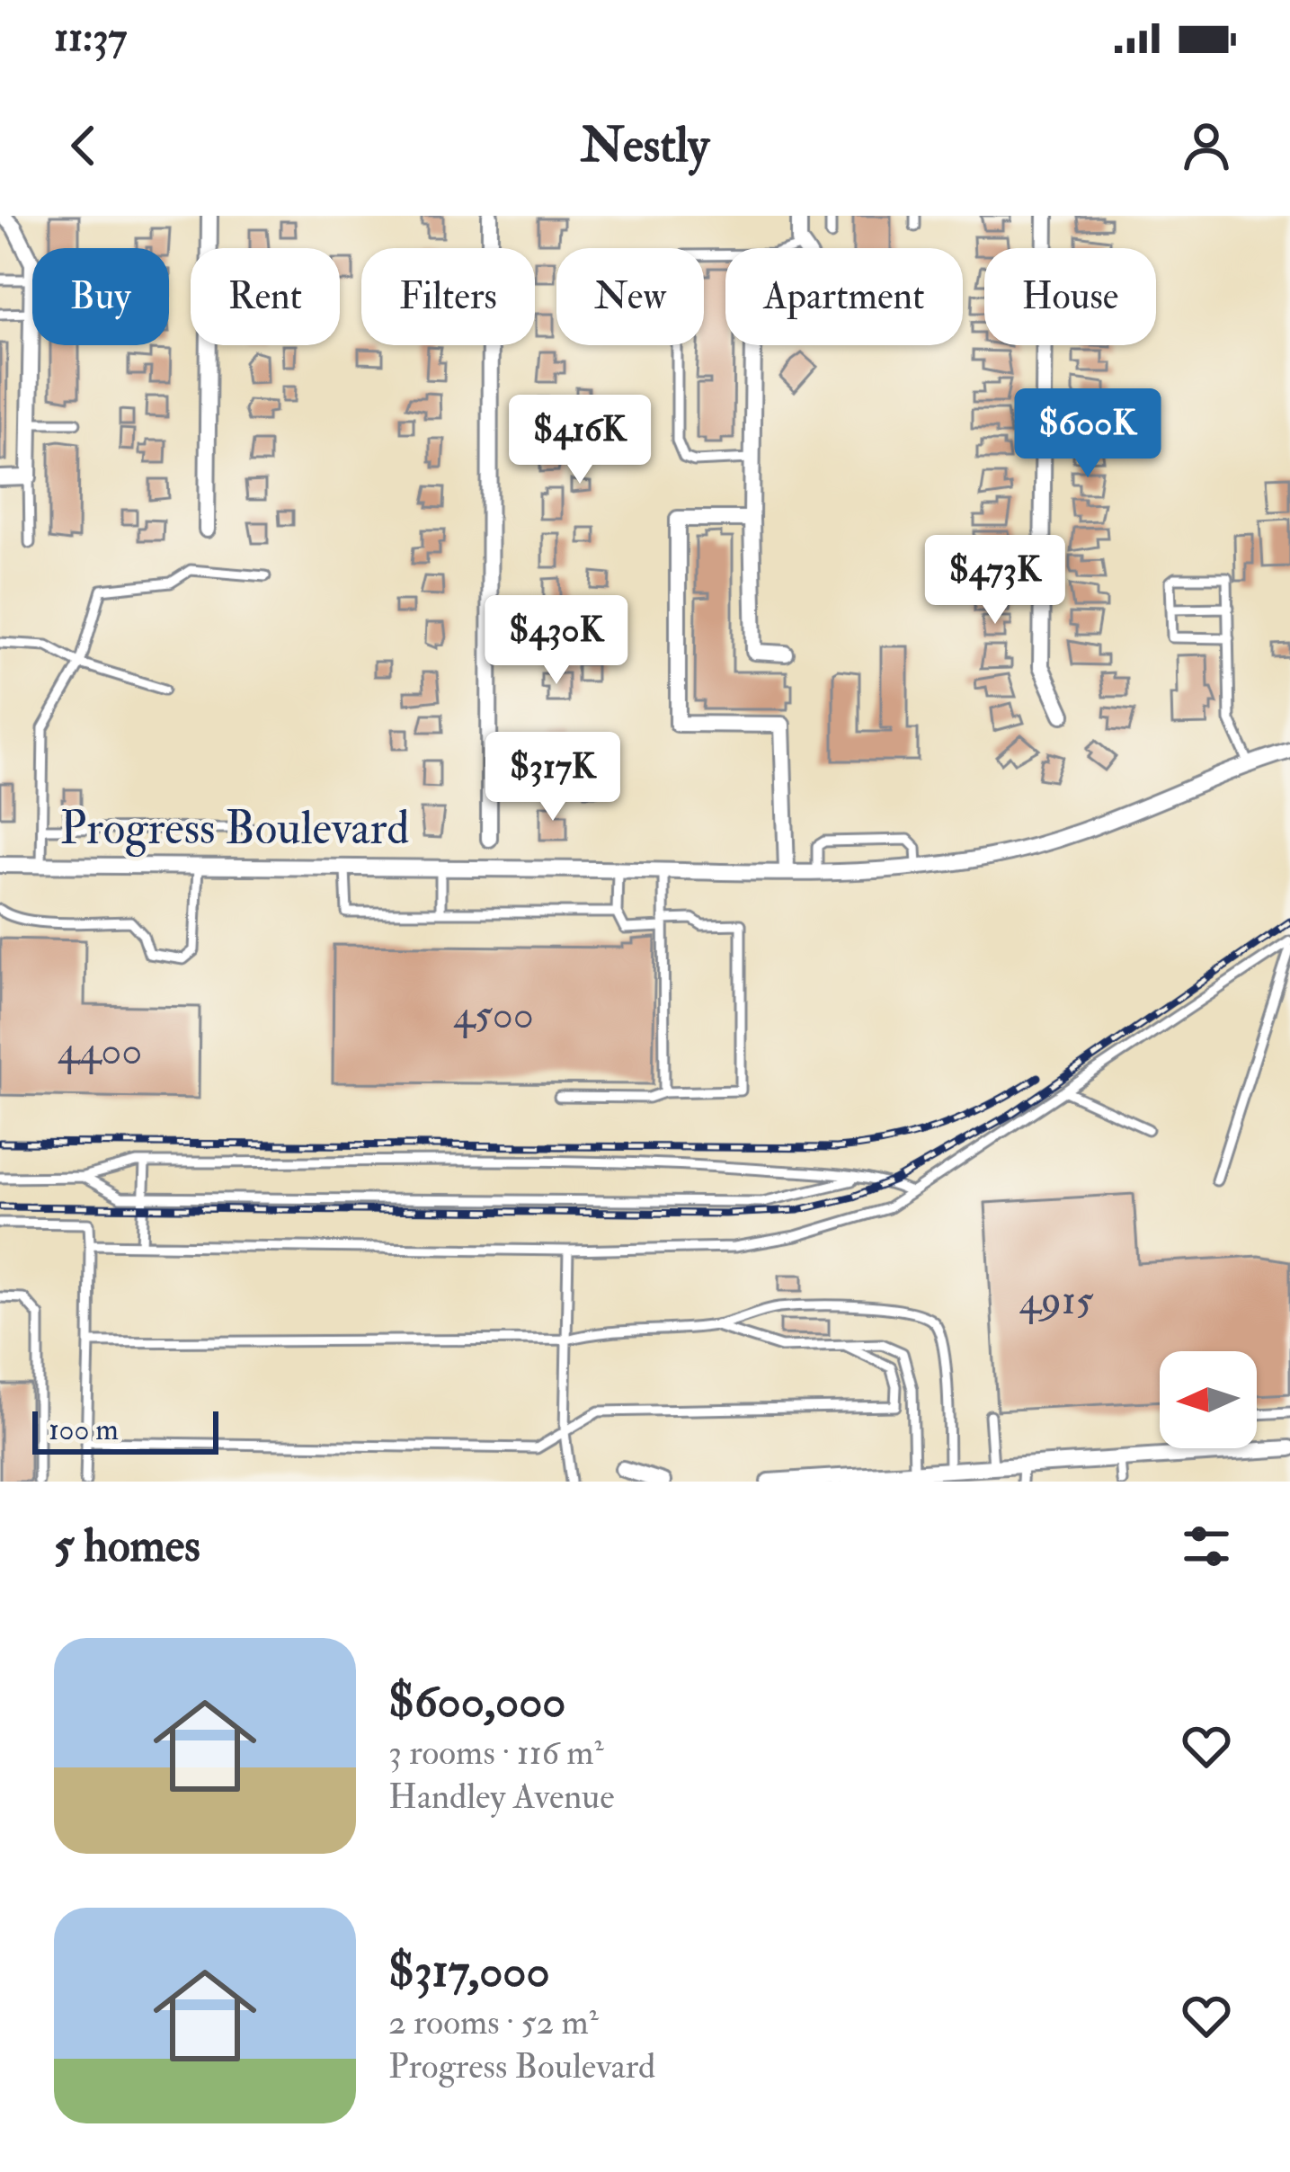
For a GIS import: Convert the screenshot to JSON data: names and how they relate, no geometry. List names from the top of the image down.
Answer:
{
  "streets": {
    "street": ["Progress Boulevard"]
  },
  "house_numbers": ["4500", "4400", "4915"],
  "scale_bar": "100 m",
  "north": "left",
  "page": {
    "status": "11:37",
    "header": "Nestly",
    "chip": [
      "Buy",
      "Rent",
      "Filters",
      "New",
      "Apartment",
      "House"
    ],
    "price": [
      "$600K",
      "$416K",
      "$473K",
      "$430K",
      "$317K"
    ],
    "scale": "100 m",
    "heading": "5 homes",
    "list": [
      {
        "name": "$600,000",
        "note": "3 rooms · 116 m² · Handley Avenue"
      },
      {
        "name": "$317,000",
        "note": "2 rooms · 52 m² · Progress Boulevard"
      }
    ]
  }
}
